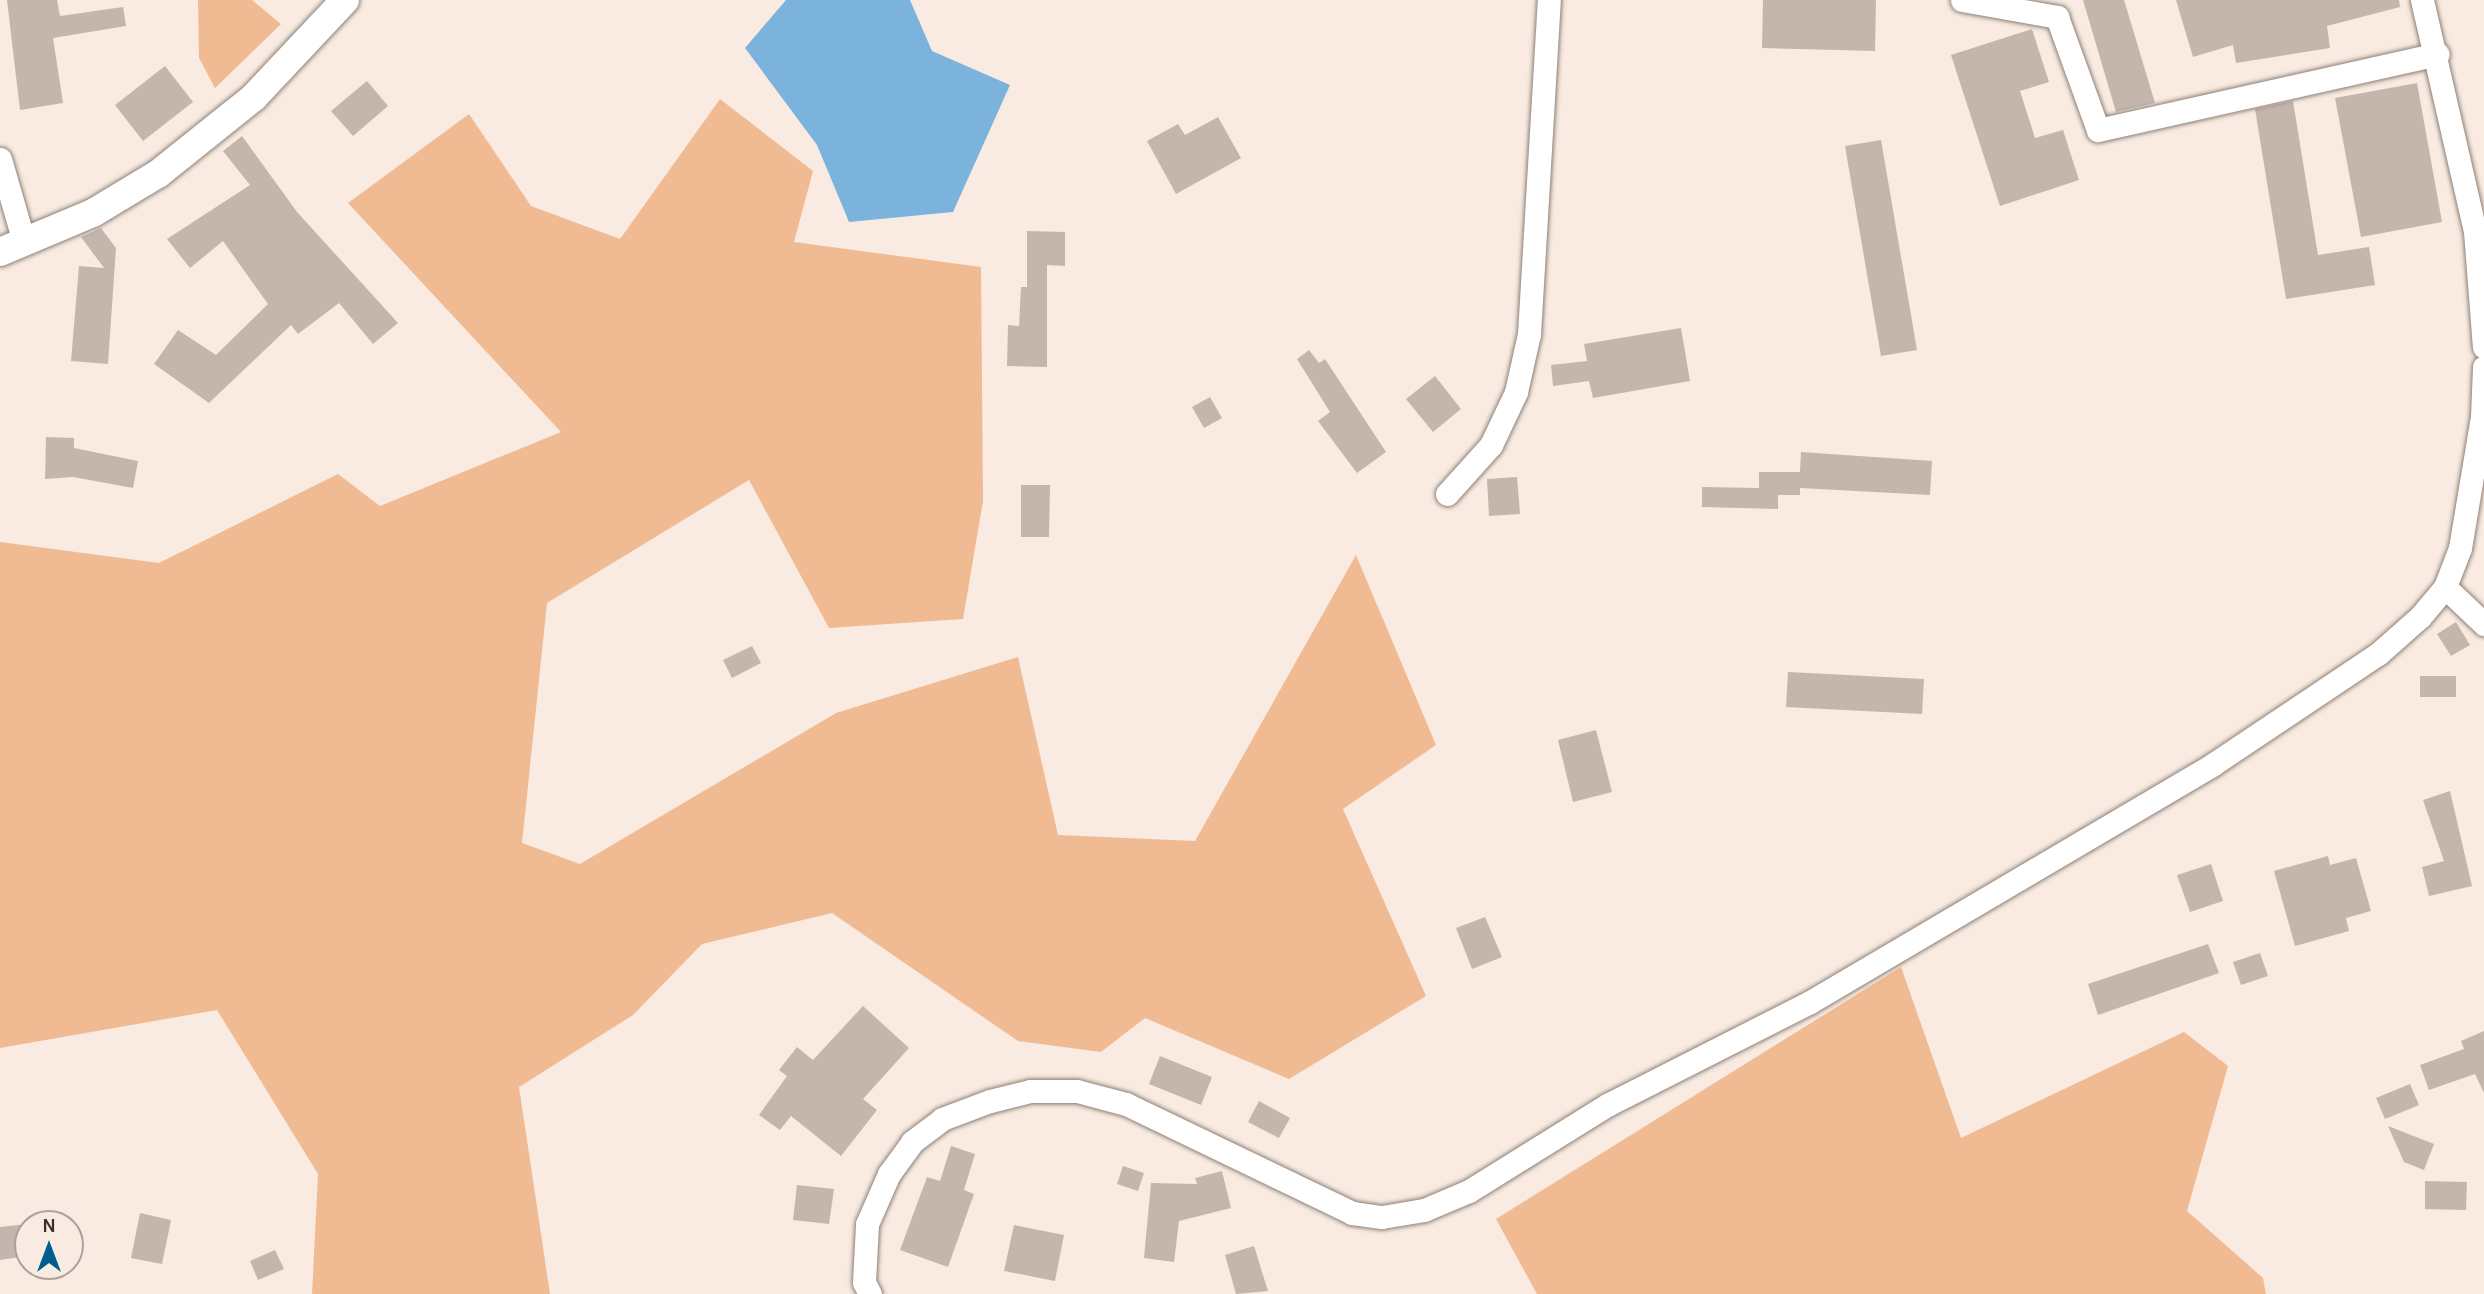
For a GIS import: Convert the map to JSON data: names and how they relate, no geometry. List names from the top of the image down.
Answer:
{
  "north": "top"
}
